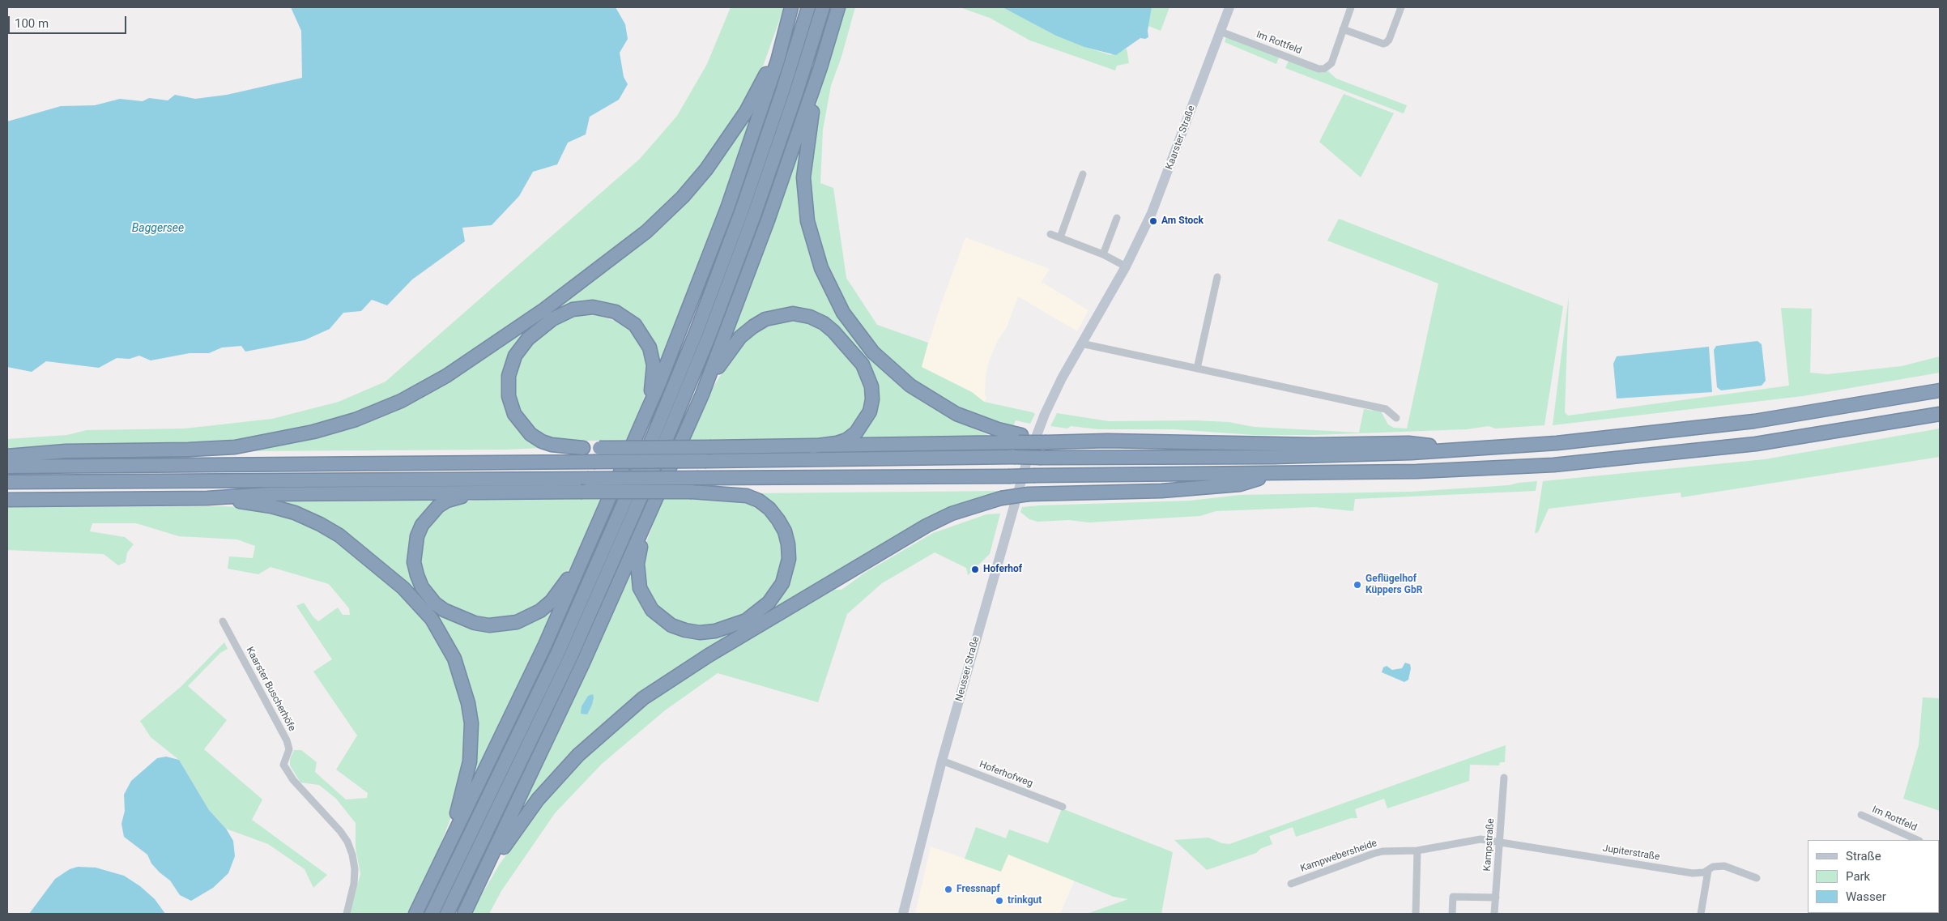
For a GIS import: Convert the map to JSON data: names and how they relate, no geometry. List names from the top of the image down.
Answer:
{
  "streets": {
    "main road": ["Kaarster Straße", "Neusser Straße"],
    "street": [
      "Im Rottfeld",
      "Kaarster Buscherhöfe",
      "Hoferhofweg",
      "Kampstraße",
      "Jupiterstraße",
      "Kampwebersheide"
    ]
  },
  "crossings": [
    ["Im Rottfeld", "Kaarster Straße"],
    ["Kaarster Straße", "Neusser Straße"],
    ["Neusser Straße", "Hoferhofweg"],
    ["Kampstraße", "Jupiterstraße"],
    ["Kampstraße", "Kampwebersheide"],
    ["Jupiterstraße", "Kampwebersheide"]
  ],
  "water": ["Baggersee"],
  "places": [
    "Am Stock",
    "Hoferhof",
    "Geflügelhof Küppers GbR",
    "Fressnapf",
    "trinkgut"
  ],
  "legend": ["Straße", "Park", "Wasser"],
  "scale_bar": "100 m"
}
